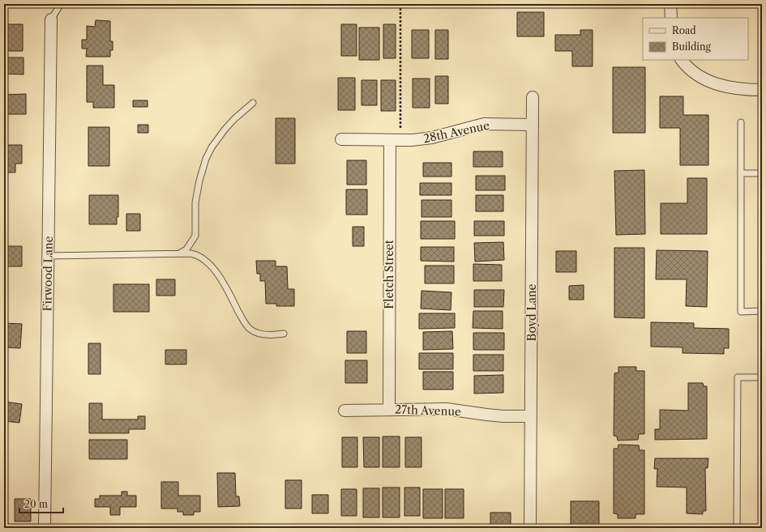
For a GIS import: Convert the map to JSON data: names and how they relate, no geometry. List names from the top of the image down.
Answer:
{
  "streets": {
    "street": [
      "28th Avenue",
      "Firwood Lane",
      "Fletch Street",
      "Boyd Lane",
      "27th Avenue"
    ]
  },
  "crossings": [
    ["28th Avenue", "Fletch Street"],
    ["28th Avenue", "Boyd Lane"],
    ["Fletch Street", "27th Avenue"],
    ["Boyd Lane", "27th Avenue"]
  ],
  "legend": ["Road", "Building"],
  "scale_bar": "20 m"
}
